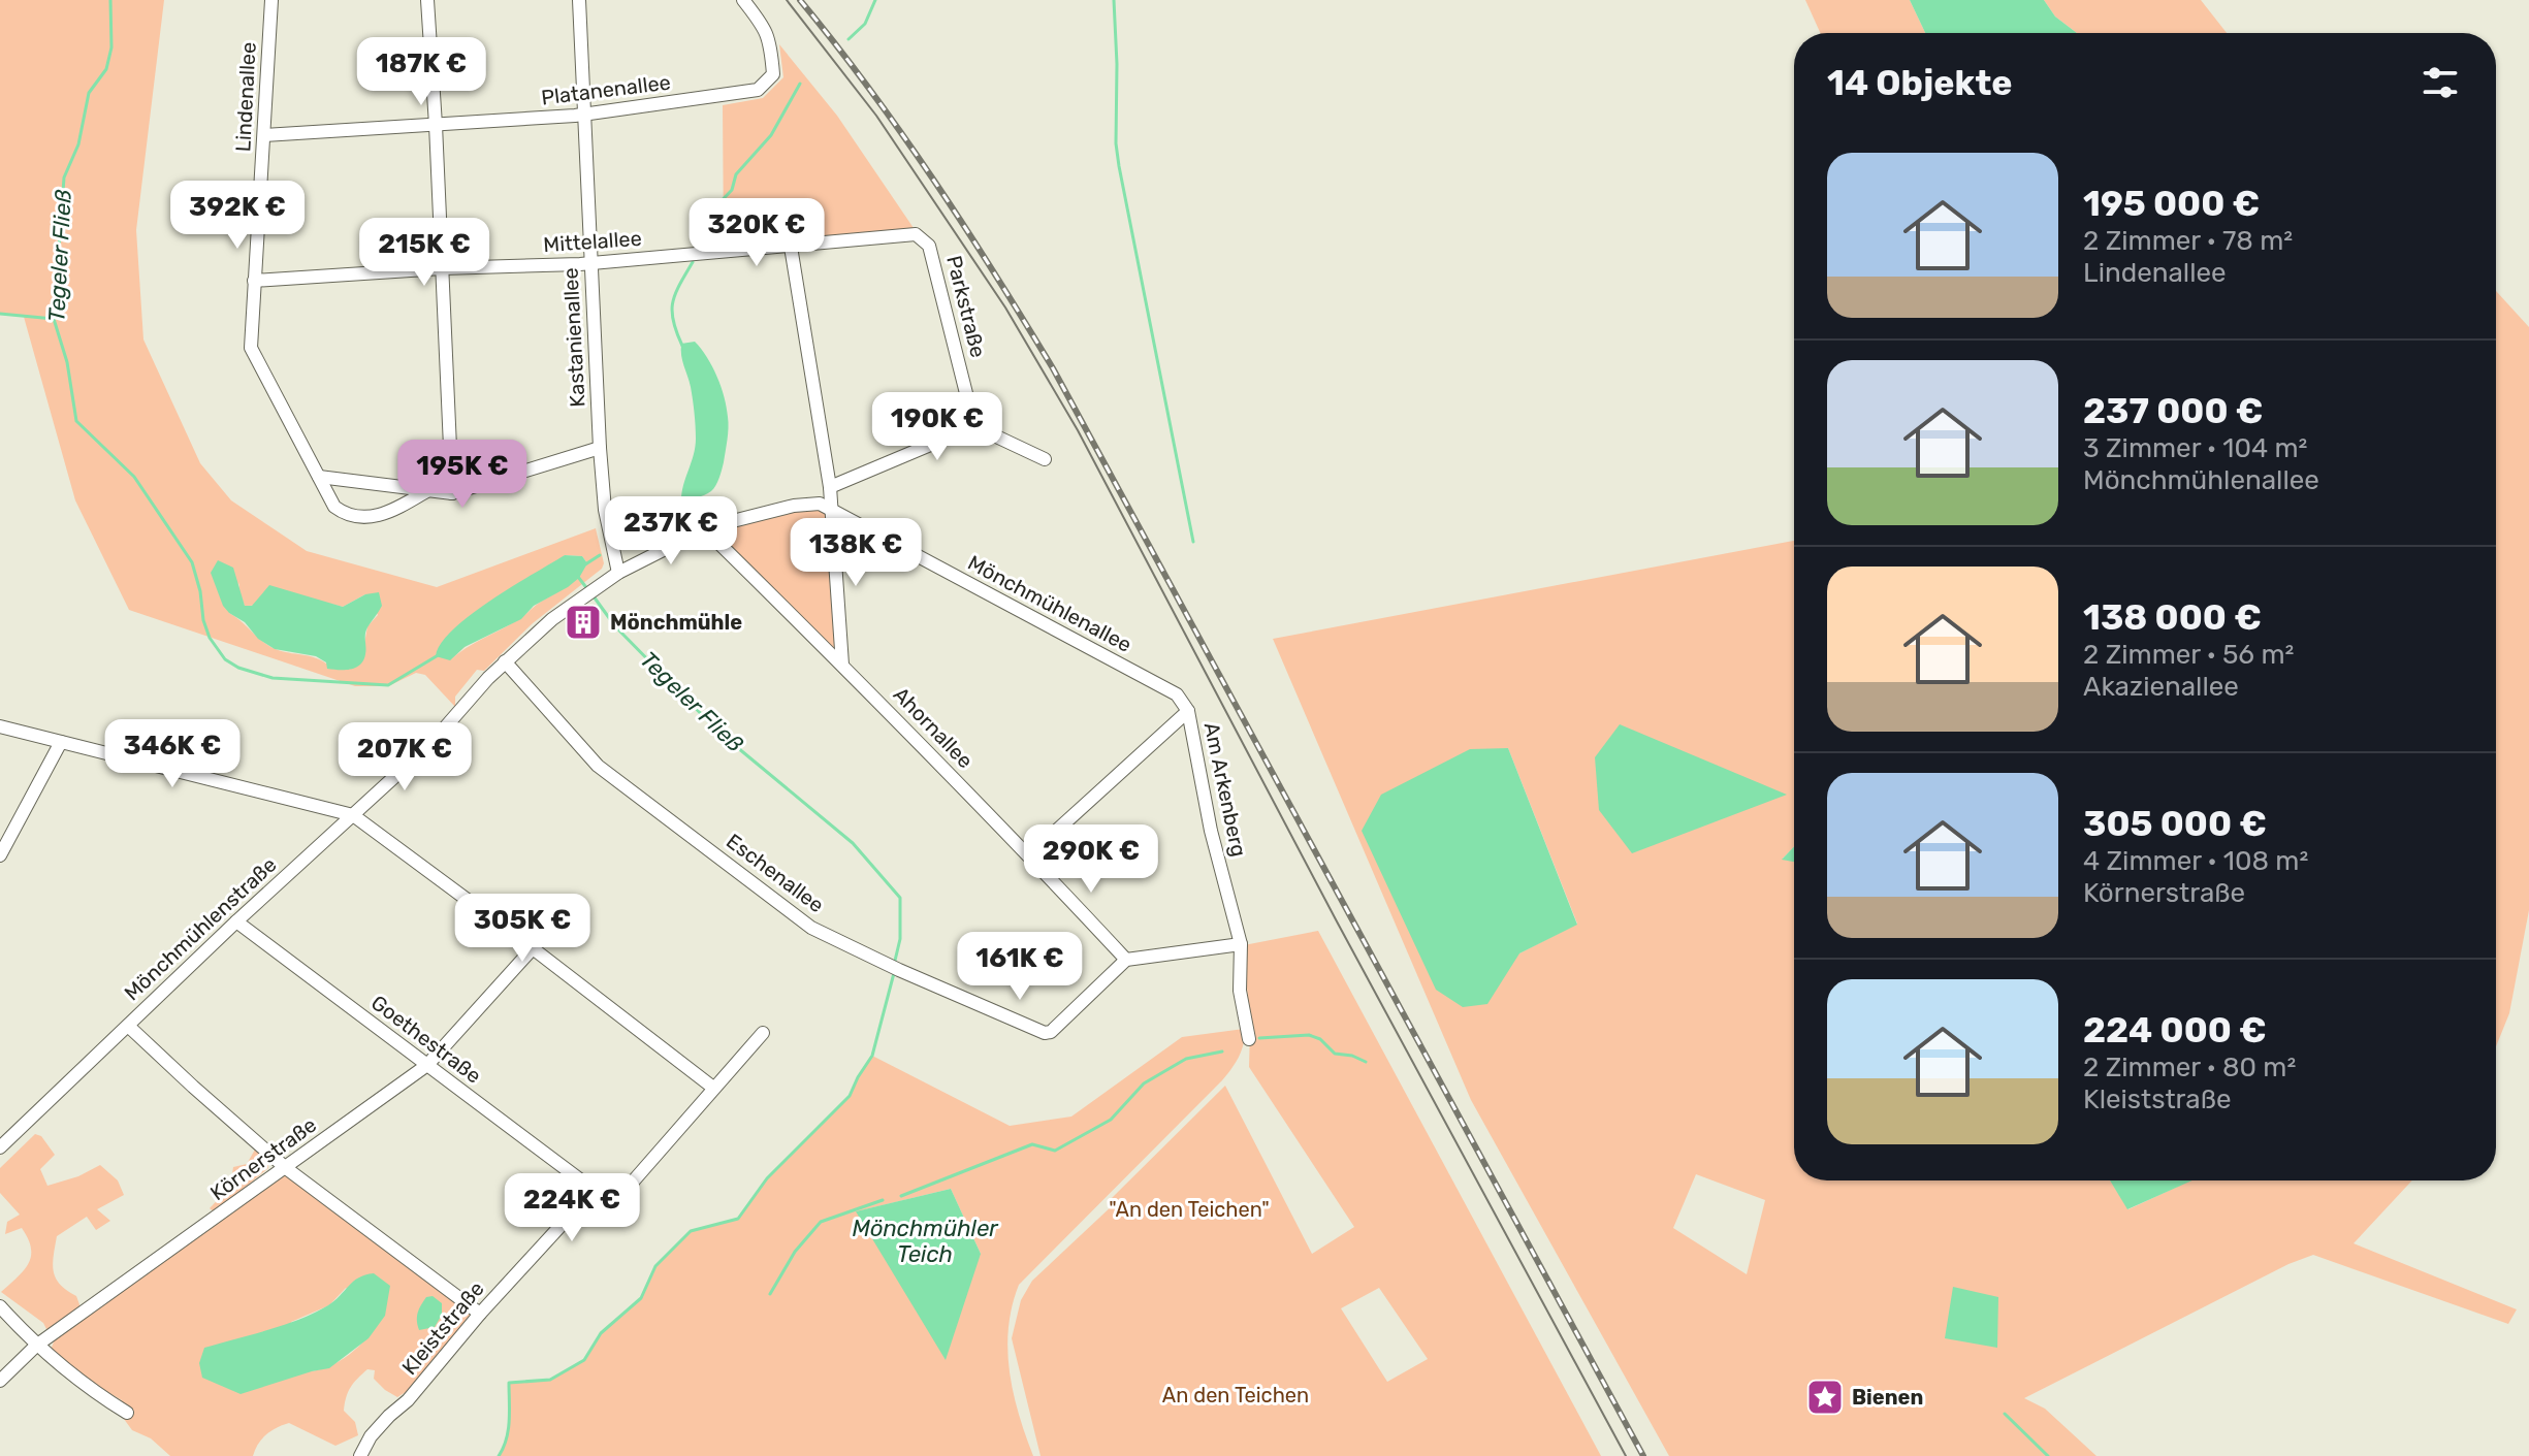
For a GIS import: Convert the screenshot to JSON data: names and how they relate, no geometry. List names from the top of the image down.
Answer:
{
  "streets": {
    "street": [
      "Platanenallee",
      "Lindenallee",
      "Mittelallee",
      "Parkstraße",
      "Kastanienallee",
      "Mönchmühlenallee",
      "Ahornallee",
      "Am Arkenberg",
      "Eschenallee",
      "Mönchmühlenstraße",
      "Goethestraße",
      "Körnerstraße",
      "Kleiststraße"
    ]
  },
  "crossings": [
    ["Platanenallee", "Lindenallee"],
    ["Platanenallee", "Kastanienallee"],
    ["Lindenallee", "Mittelallee"],
    ["Mittelallee", "Parkstraße"],
    ["Mittelallee", "Kastanienallee"],
    ["Kastanienallee", "Mönchmühlenallee"],
    ["Mönchmühlenallee", "Ahornallee"],
    ["Mönchmühlenallee", "Am Arkenberg"],
    ["Mönchmühlenallee", "Eschenallee"],
    ["Mönchmühlenallee", "Mönchmühlenstraße"],
    ["Ahornallee", "Am Arkenberg"],
    ["Ahornallee", "Eschenallee"],
    ["Mönchmühlenstraße", "Goethestraße"],
    ["Goethestraße", "Körnerstraße"],
    ["Goethestraße", "Kleiststraße"]
  ],
  "water": ["Tegeler Fließ", "Mönchmühler Teich"],
  "parks": ["\"An den Teichen\"", "An den Teichen"],
  "places": {
    "building": ["Mönchmühle"],
    "place": ["Bienen"]
  },
  "page": {
    "heading": "14 Objekte",
    "price": [
      "187K €",
      "392K €",
      "320K €",
      "215K €",
      "190K €",
      "195K €",
      "237K €",
      "138K €",
      "346K €",
      "207K €",
      "290K €",
      "305K €",
      "161K €",
      "224K €"
    ],
    "list": [
      {
        "name": "195 000 €",
        "note": "2 Zimmer · 78 m² · Lindenallee"
      },
      {
        "name": "237 000 €",
        "note": "3 Zimmer · 104 m² · Mönchmühlenallee"
      },
      {
        "name": "138 000 €",
        "note": "2 Zimmer · 56 m² · Akazienallee"
      },
      {
        "name": "305 000 €",
        "note": "4 Zimmer · 108 m² · Körnerstraße"
      },
      {
        "name": "224 000 €",
        "note": "2 Zimmer · 80 m² · Kleiststraße"
      }
    ]
  }
}
